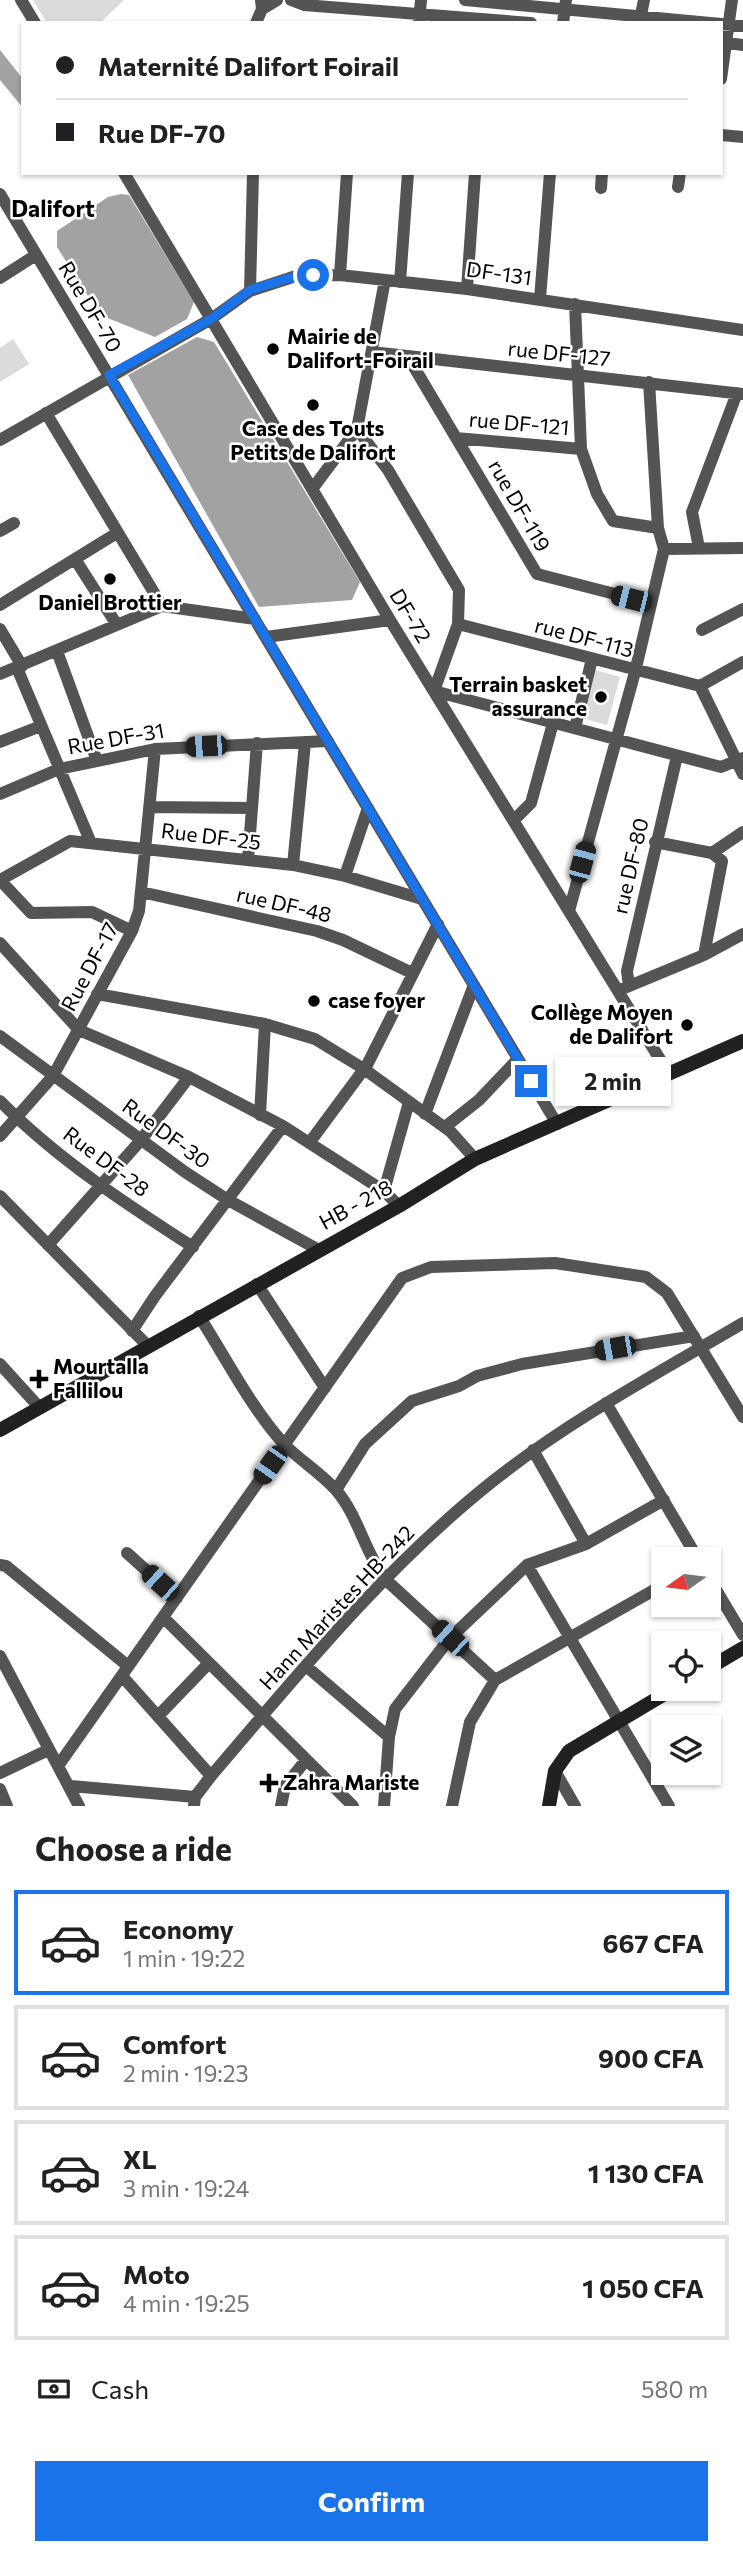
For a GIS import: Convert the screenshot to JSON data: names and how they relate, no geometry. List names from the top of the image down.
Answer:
{
  "streets": {
    "main road": ["HB - 218"],
    "street": [
      "DF-131",
      "Rue DF-70",
      "rue DF-127",
      "rue DF-121",
      "rue DF-119",
      "DF-72",
      "rue DF-113",
      "Rue DF-31",
      "Rue DF-25",
      "rue DF-80",
      "rue DF-48",
      "Rue DF-17",
      "Rue DF-30",
      "Rue DF-28",
      "Hann Maristes HB-242"
    ]
  },
  "crossings": [
    ["DF-131", "Rue DF-70"],
    ["DF-131", "DF-72"],
    ["Rue DF-70", "Rue DF-31"],
    ["Rue DF-70", "Rue DF-25"],
    ["Rue DF-70", "HB - 218"],
    ["rue DF-127", "rue DF-119"],
    ["rue DF-121", "rue DF-119"],
    ["DF-72", "rue DF-80"],
    ["DF-72", "HB - 218"],
    ["Rue DF-31", "Rue DF-17"],
    ["Rue DF-25", "Rue DF-17"],
    ["rue DF-48", "Rue DF-17"],
    ["Rue DF-17", "Rue DF-30"],
    ["Rue DF-17", "Rue DF-28"],
    ["Rue DF-30", "HB - 218"]
  ],
  "districts": ["Dalifort"],
  "places": {
    "other": [
      "Mairie de Dalifort-Foirail",
      "Case des Touts Petits de Dalifort",
      "Daniel Brottier",
      "Terrain basket assurance",
      "case foyer",
      "Collège Moyen de Dalifort"
    ],
    "health": ["Mourtalla Fallilou", "Zahra Mariste"]
  },
  "north": "left",
  "page": {
    "banner": ["Maternité Dalifort Foirail", "Rue DF-70"],
    "bubble": "2 min",
    "heading": "Choose a ride",
    "list": [
      {
        "name": "Economy",
        "note": "1 min · 19:22",
        "value": "667 CFA"
      },
      {
        "name": "Comfort",
        "note": "2 min · 19:23",
        "value": "900 CFA"
      },
      {
        "name": "XL",
        "note": "3 min · 19:24",
        "value": "1 130 CFA"
      },
      {
        "name": "Moto",
        "note": "4 min · 19:25",
        "value": "1 050 CFA"
      }
    ],
    "pay": ["Cash", "580 m"],
    "buttons": "Confirm"
  }
}
